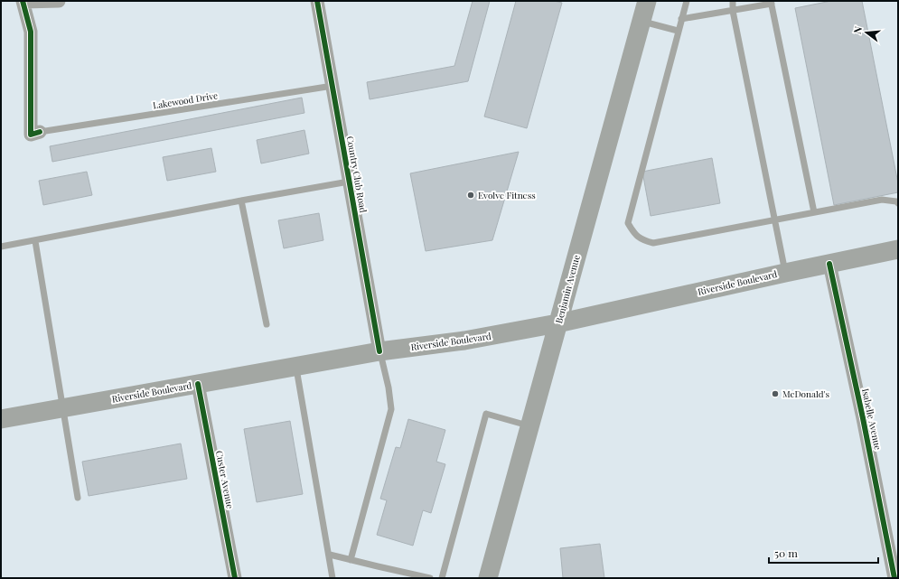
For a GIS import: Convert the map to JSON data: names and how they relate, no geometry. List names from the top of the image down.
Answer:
{
  "streets": {
    "main road": ["Riverside Boulevard", "Benjamin Avenue"],
    "street": ["Country Club Road", "Isabelle Avenue", "Custer Avenue"],
    "lane": ["Lakewood Drive"]
  },
  "crossings": [
    ["Lakewood Drive", "Country Club Road"],
    ["Country Club Road", "Riverside Boulevard"],
    ["Riverside Boulevard", "Benjamin Avenue"],
    ["Riverside Boulevard", "Isabelle Avenue"],
    ["Riverside Boulevard", "Custer Avenue"]
  ],
  "places": ["Evolve Fitness", "McDonald's"],
  "scale_bar": "50 m",
  "north": "left"
}
